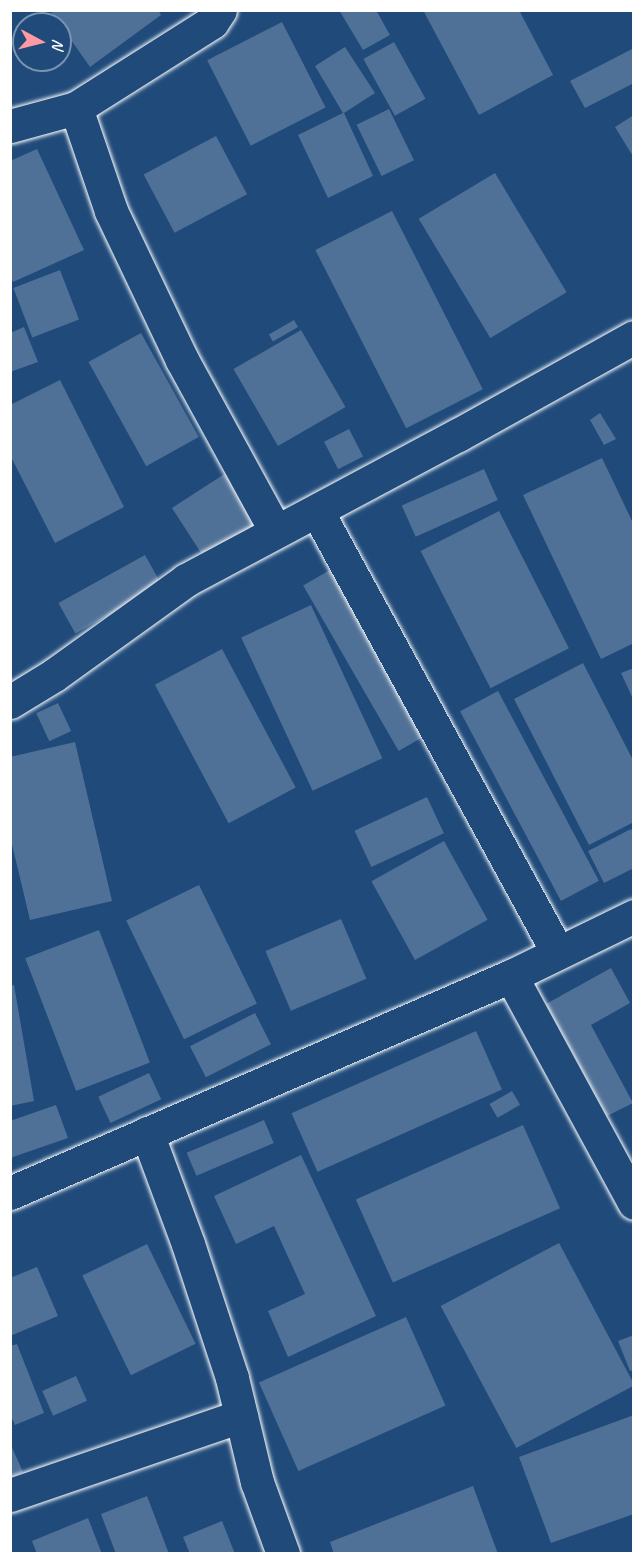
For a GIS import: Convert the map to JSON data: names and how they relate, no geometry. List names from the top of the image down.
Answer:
{
  "north": "right"
}
